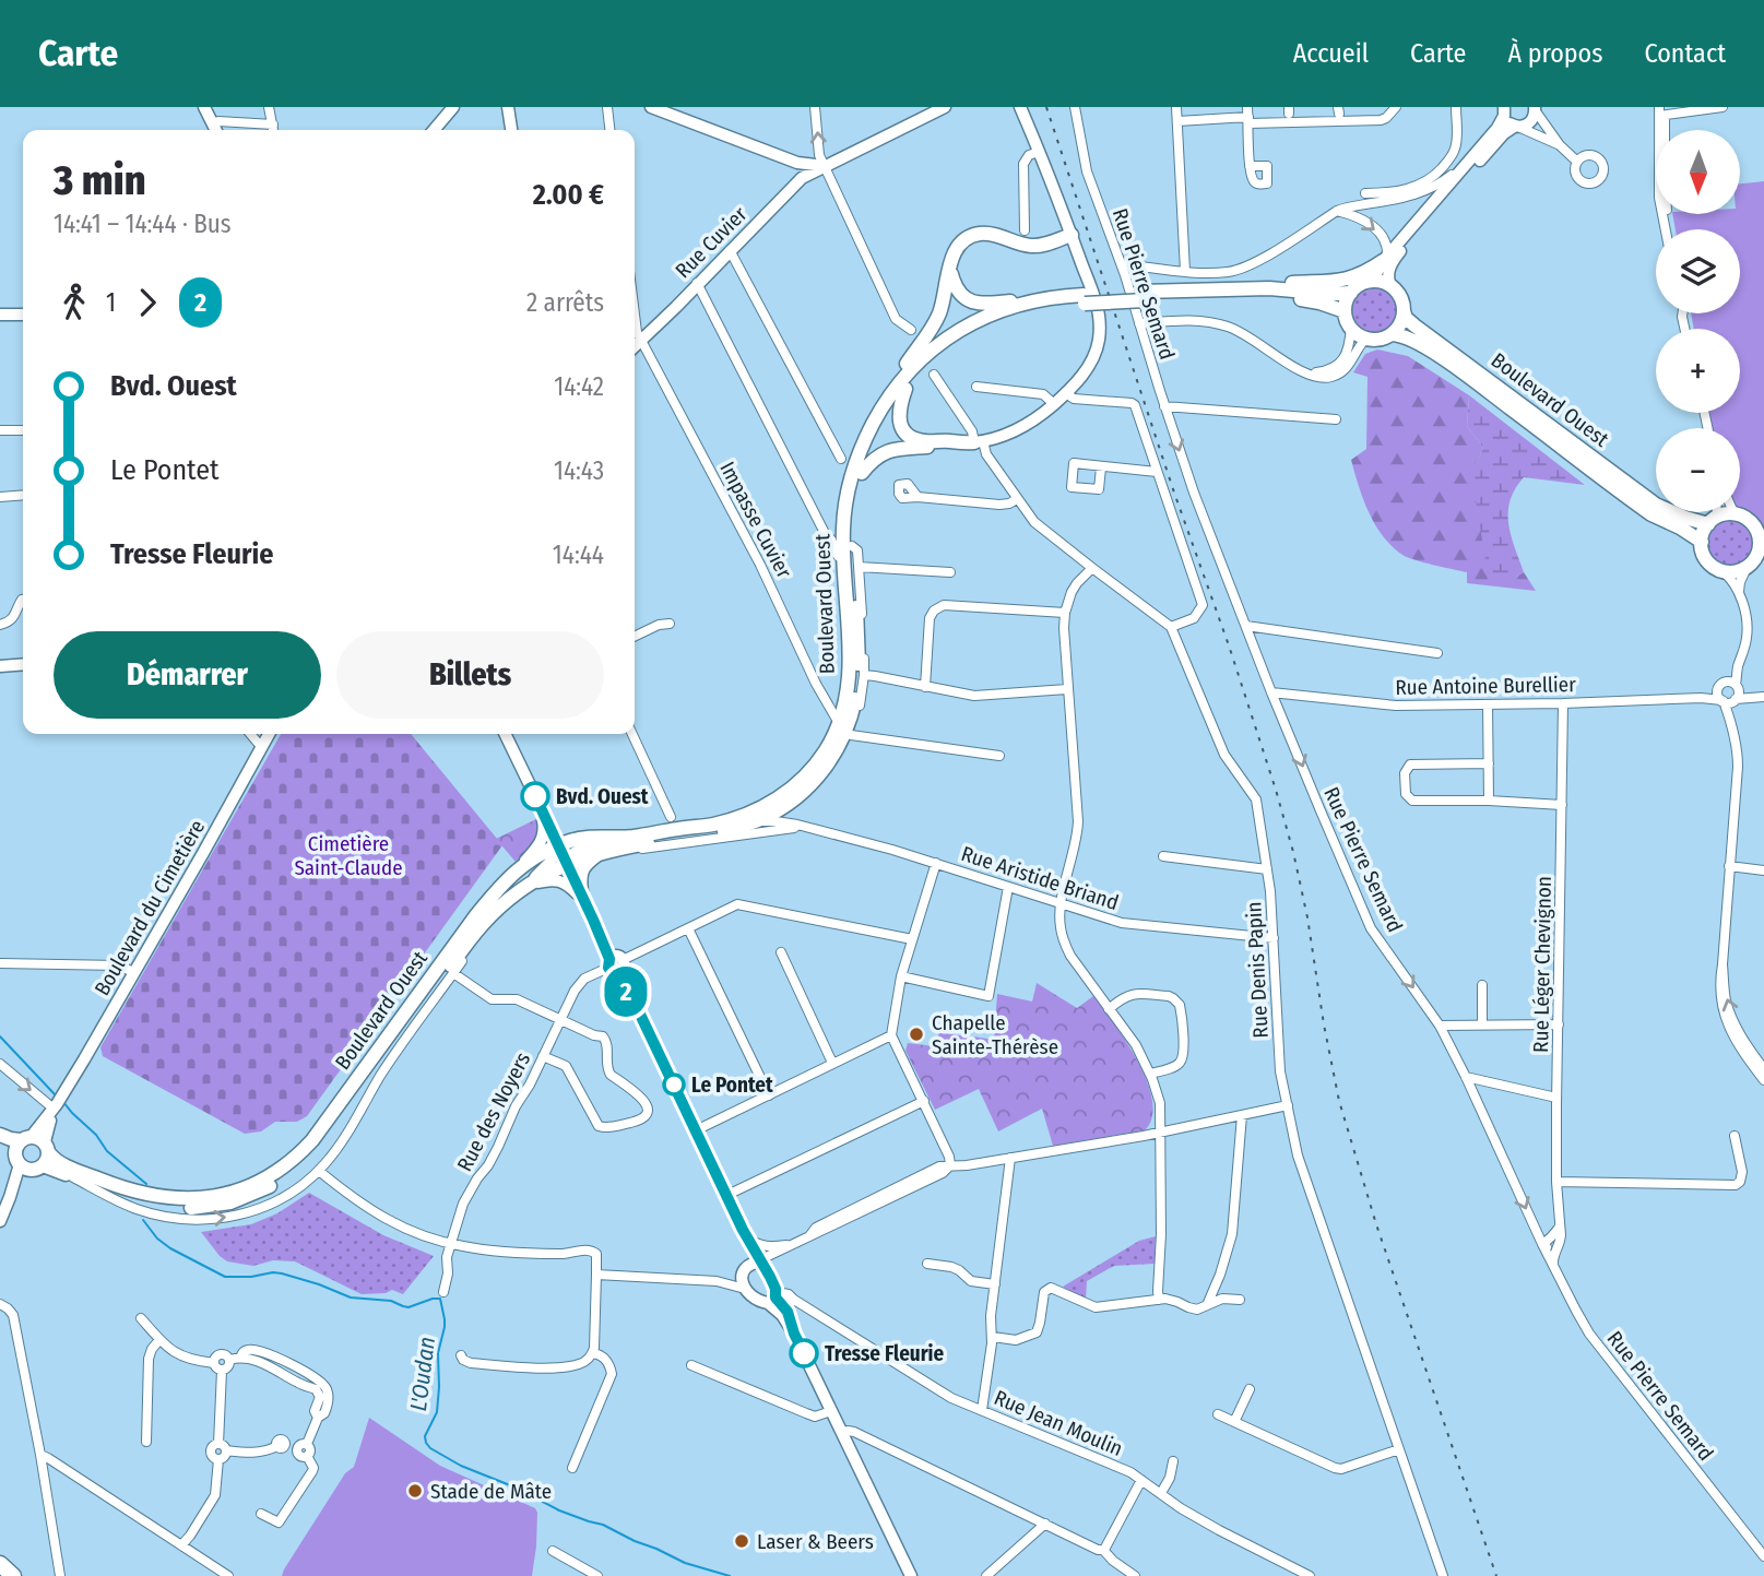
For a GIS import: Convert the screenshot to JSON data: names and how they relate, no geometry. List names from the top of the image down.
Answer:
{
  "streets": {
    "main road": ["Boulevard Ouest"],
    "street": [
      "Rue Cuvier",
      "Rue Pierre Semard",
      "Impasse Cuvier",
      "Rue Antoine Burellier",
      "Rue Aristide Briand",
      "Boulevard du Cimetière",
      "Rue Léger Chevignon",
      "Rue Denis Papin",
      "Rue des Noyers",
      "Rue Jean Moulin"
    ]
  },
  "crossings": [
    ["Rue Cuvier", "Impasse Cuvier"],
    ["Rue Pierre Semard", "Rue Antoine Burellier"],
    ["Rue Pierre Semard", "Rue Léger Chevignon"],
    ["Boulevard Ouest", "Rue Aristide Briand"],
    ["Boulevard Ouest", "Boulevard du Cimetière"],
    ["Rue Antoine Burellier", "Rue Léger Chevignon"],
    ["Rue Aristide Briand", "Rue Denis Papin"]
  ],
  "one_way": ["Rue Pierre Semard"],
  "water": ["L'Oudan"],
  "parks": ["Cimetière Saint-Claude"],
  "places": [
    "Bvd. Ouest",
    "Chapelle Sainte-Thérèse",
    "Le Pontet",
    "Tresse Fleurie",
    "Stade de Mâte",
    "Laser & Beers"
  ],
  "lines": ["bus line 2"],
  "north": "bottom",
  "page": {
    "header": "Carte",
    "nav": [
      "Accueil",
      "Carte",
      "À propos",
      "Contact"
    ],
    "on_map": "2",
    "map_buttons": ["+", "−"],
    "heading": ["3 min", "14:41 – 14:44 · Bus", "2.00 €"],
    "legs": ["1", "2", "2 arrêts"],
    "list": [
      {
        "name": "Bvd. Ouest",
        "value": "14:42"
      },
      {
        "name": "Le Pontet",
        "value": "14:43"
      },
      {
        "name": "Tresse Fleurie",
        "value": "14:44"
      }
    ],
    "buttons": ["Démarrer", "Billets"]
  }
}
